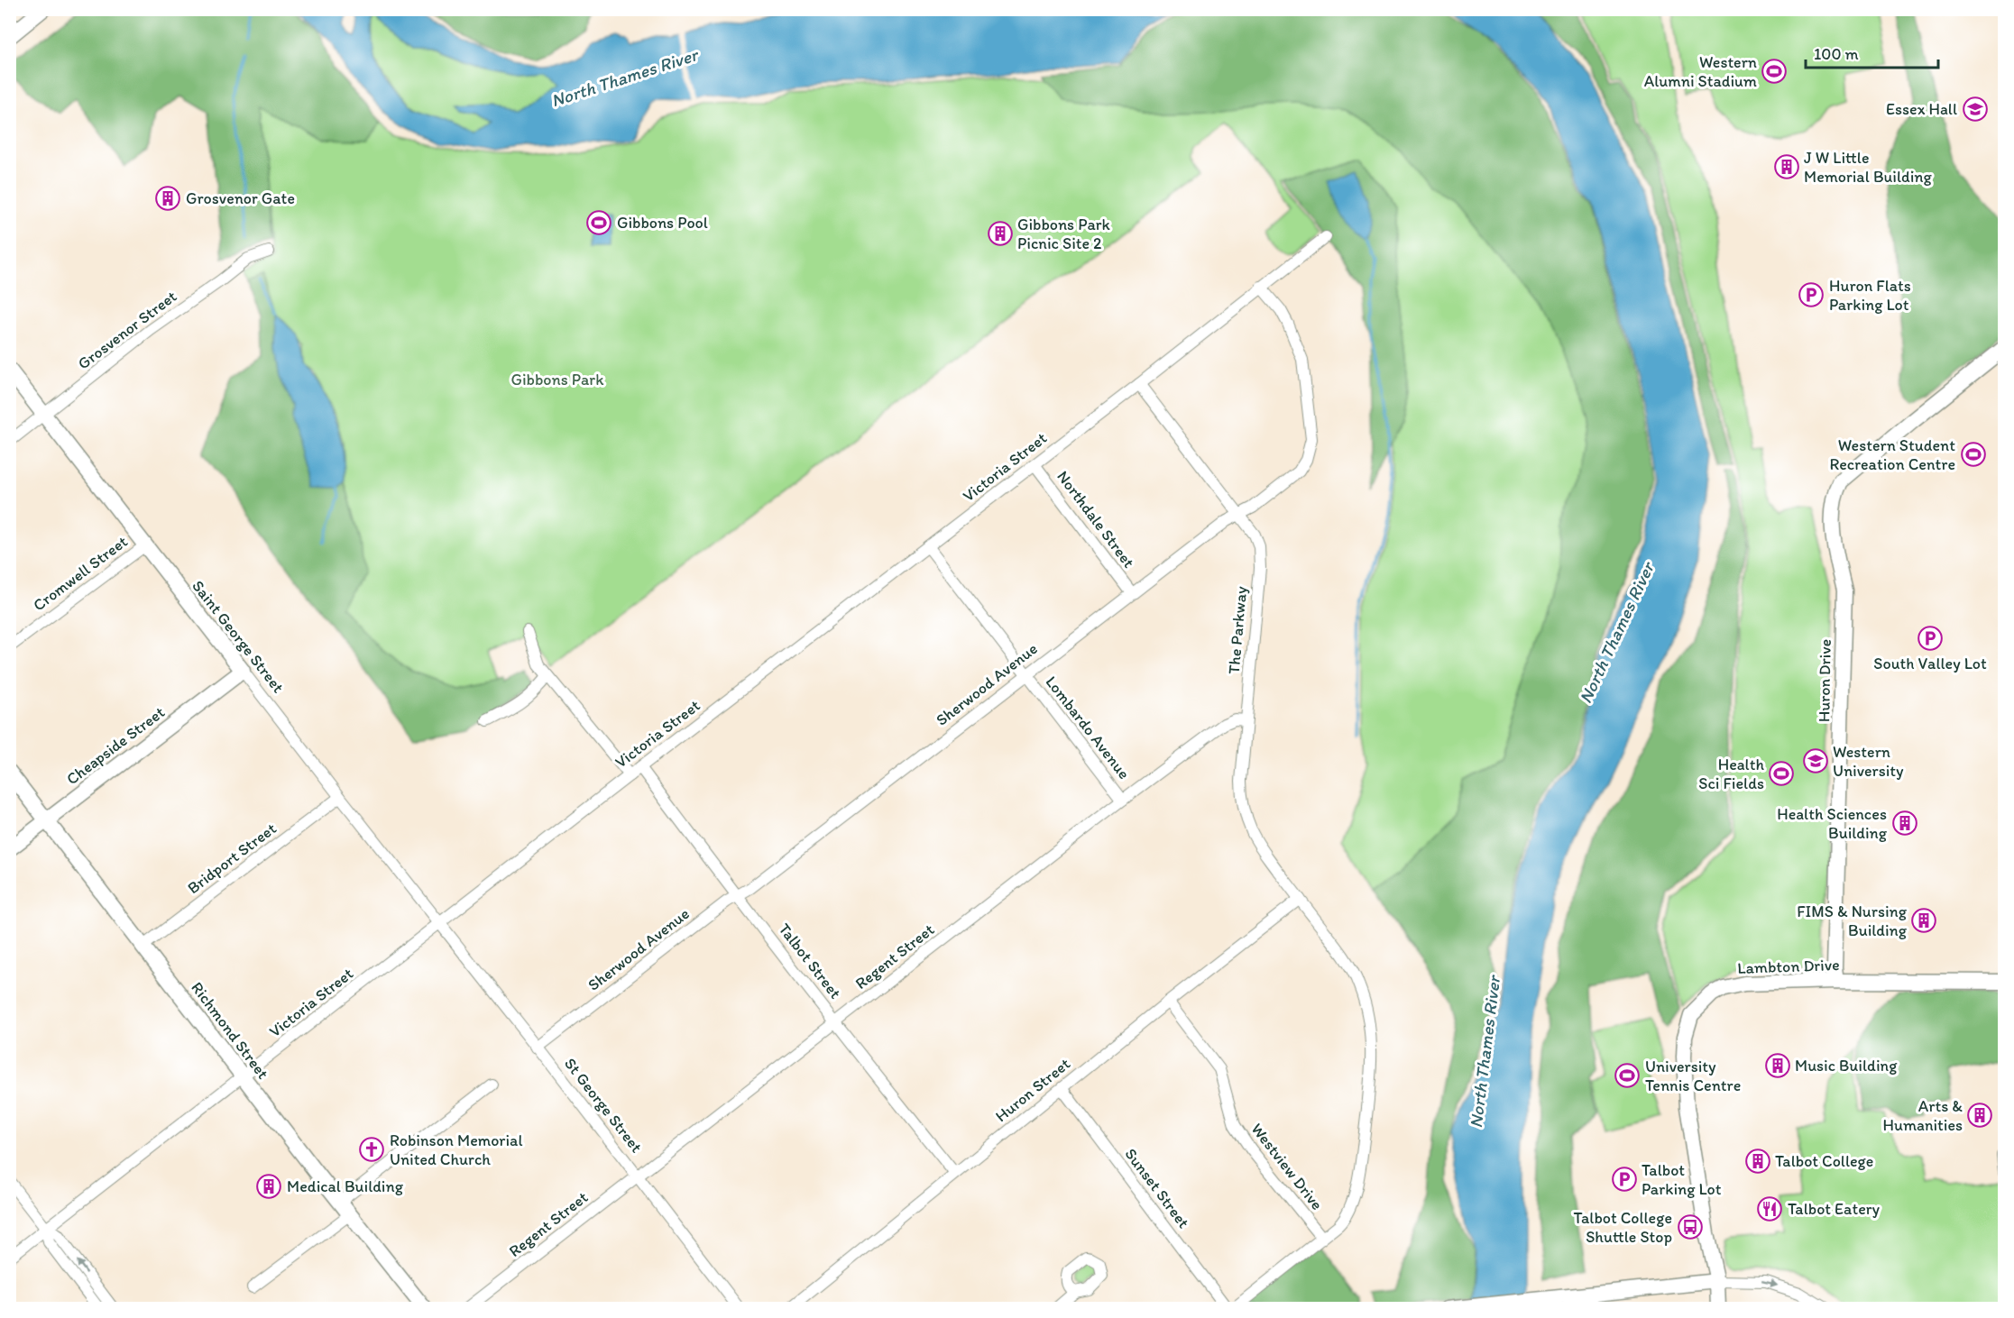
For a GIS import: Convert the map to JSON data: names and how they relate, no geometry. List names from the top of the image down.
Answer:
{
  "streets": {
    "street": [
      "Grosvenor Street",
      "Victoria Street",
      "Northdale Street",
      "Cromwell Street",
      "The Parkway",
      "Saint George Street",
      "Huron Drive",
      "Sherwood Avenue",
      "Lombardo Avenue",
      "Cheapside Street",
      "Bridport Street",
      "Regent Street",
      "Talbot Street",
      "Lambton Drive",
      "Richmond Street",
      "Huron Street",
      "St George Street",
      "Westview Drive",
      "Sunset Street"
    ]
  },
  "crossings": [
    ["Grosvenor Street", "Saint George Street"],
    ["Victoria Street", "Northdale Street"],
    ["Victoria Street", "The Parkway"],
    ["Victoria Street", "Saint George Street"],
    ["Victoria Street", "Sherwood Avenue"],
    ["Victoria Street", "Lombardo Avenue"],
    ["Victoria Street", "Talbot Street"],
    ["Victoria Street", "Richmond Street"],
    ["Victoria Street", "St George Street"],
    ["Northdale Street", "Sherwood Avenue"],
    ["Cromwell Street", "Saint George Street"],
    ["The Parkway", "Sherwood Avenue"],
    ["The Parkway", "Regent Street"],
    ["The Parkway", "Huron Street"],
    ["The Parkway", "Westview Drive"],
    ["Saint George Street", "Cheapside Street"],
    ["Saint George Street", "Bridport Street"],
    ["Saint George Street", "St George Street"],
    ["Huron Drive", "Lambton Drive"],
    ["Sherwood Avenue", "Lombardo Avenue"],
    ["Sherwood Avenue", "Talbot Street"],
    ["Sherwood Avenue", "St George Street"],
    ["Lombardo Avenue", "Regent Street"],
    ["Cheapside Street", "Richmond Street"],
    ["Bridport Street", "Richmond Street"],
    ["Regent Street", "Talbot Street"],
    ["Regent Street", "St George Street"],
    ["Talbot Street", "Huron Street"],
    ["Huron Street", "Westview Drive"],
    ["Huron Street", "Sunset Street"]
  ],
  "water": ["North Thames River"],
  "parks": ["Gibbons Park"],
  "places": {
    "sports": [
      "Western Alumni Stadium",
      "Gibbons Pool",
      "Western Student Recreation Centre",
      "Health Sci Fields",
      "University Tennis Centre"
    ],
    "school or university": ["Essex Hall", "Western University"],
    "building": [
      "J W Little Memorial Building",
      "Grosvenor Gate",
      "Gibbons Park Picnic Site 2",
      "Health Sciences Building",
      "FIMS & Nursing Building",
      "Music Building",
      "Arts & Humanities",
      "Talbot College",
      "Medical Building"
    ],
    "parking": ["Huron Flats Parking Lot", "South Valley Lot", "Talbot Parking Lot"],
    "church": ["Robinson Memorial United Church"],
    "restaurant": ["Talbot Eatery"],
    "bus stop": ["Talbot College Shuttle Stop"]
  },
  "scale_bar": "100 m"
}
